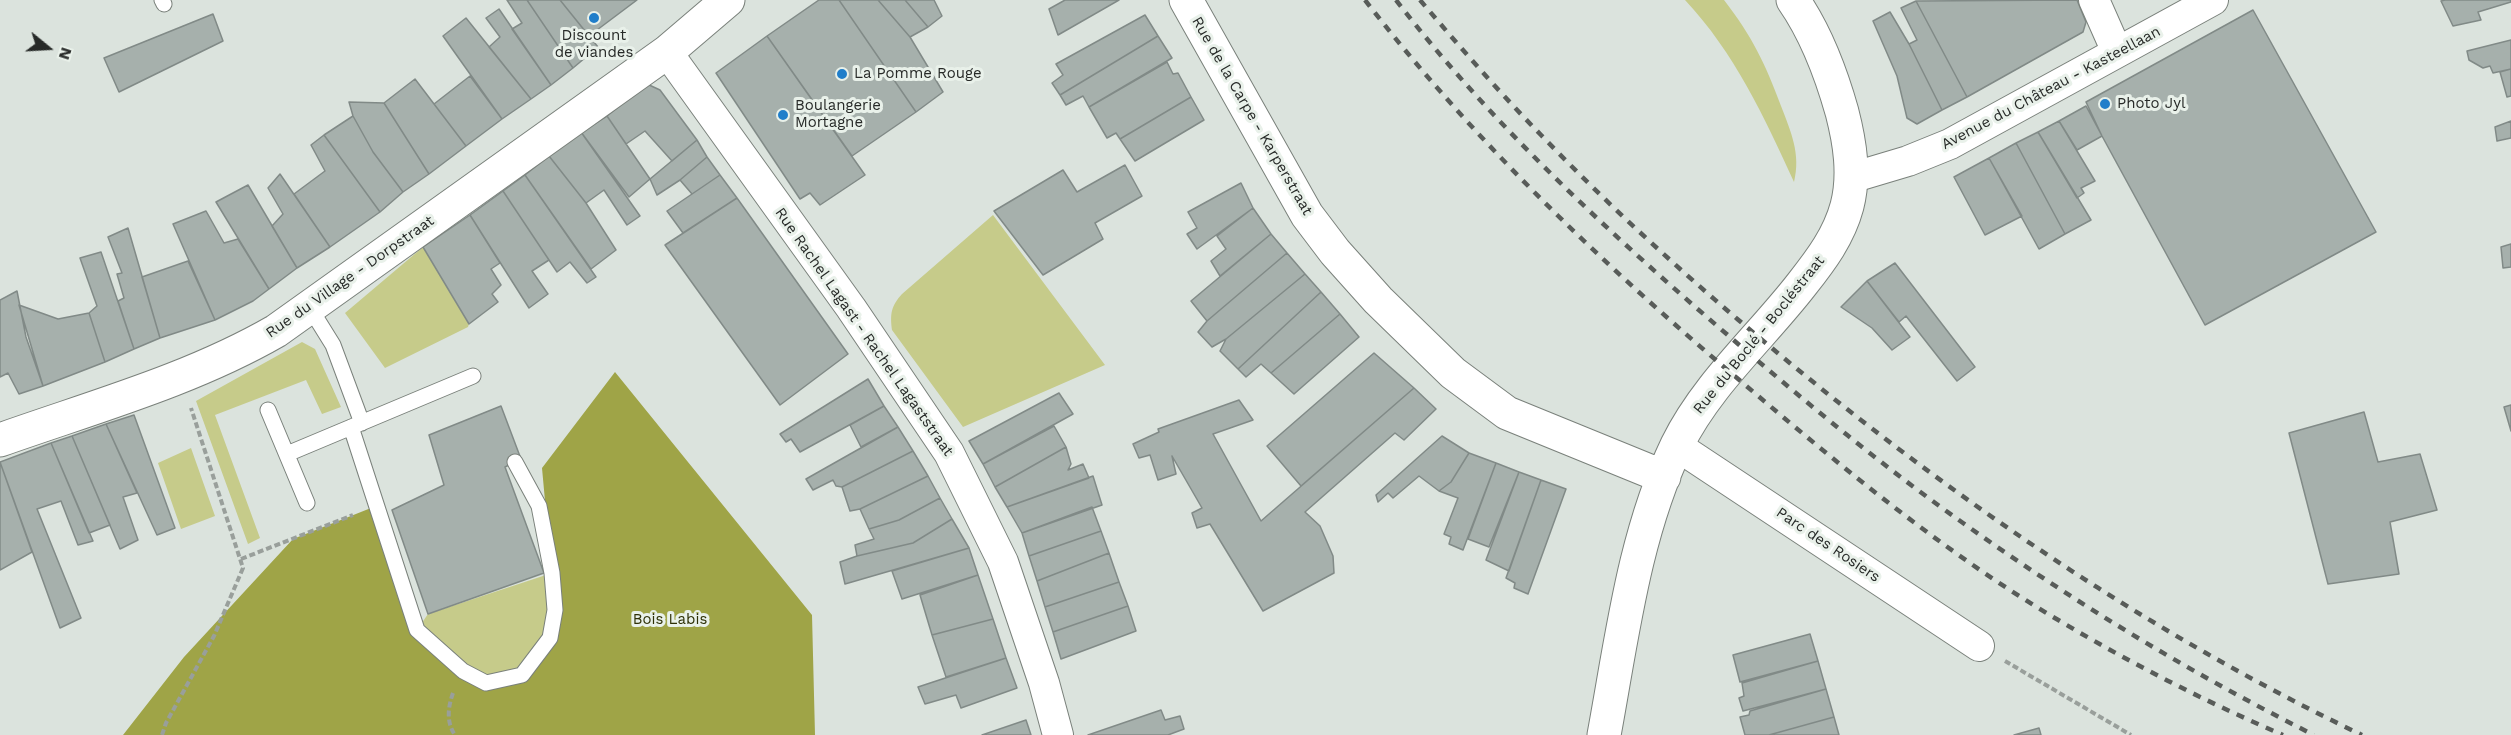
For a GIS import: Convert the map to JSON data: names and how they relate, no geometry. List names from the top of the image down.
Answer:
{
  "streets": {
    "street": [
      "Avenue du Château - Kasteellaan",
      "Rue de la Carpe - Karperstraat",
      "Rue du Village - Dorpstraat",
      "Rue Rachel Lagast - Rachel Lagaststraat",
      "Rue du Boclé - Bocléstraat",
      "Parc des Rosiers"
    ]
  },
  "crossings": [
    ["Avenue du Château - Kasteellaan", "Rue du Boclé - Bocléstraat"],
    ["Rue de la Carpe - Karperstraat", "Rue du Boclé - Bocléstraat"],
    ["Rue du Village - Dorpstraat", "Rue Rachel Lagast - Rachel Lagaststraat"],
    ["Rue du Boclé - Bocléstraat", "Parc des Rosiers"]
  ],
  "parks": ["Bois Labis"],
  "places": [
    "Discount de viandes",
    "La Pomme Rouge",
    "Photo Jyl",
    "Boulangerie Mortagne"
  ],
  "north": "right"
}
